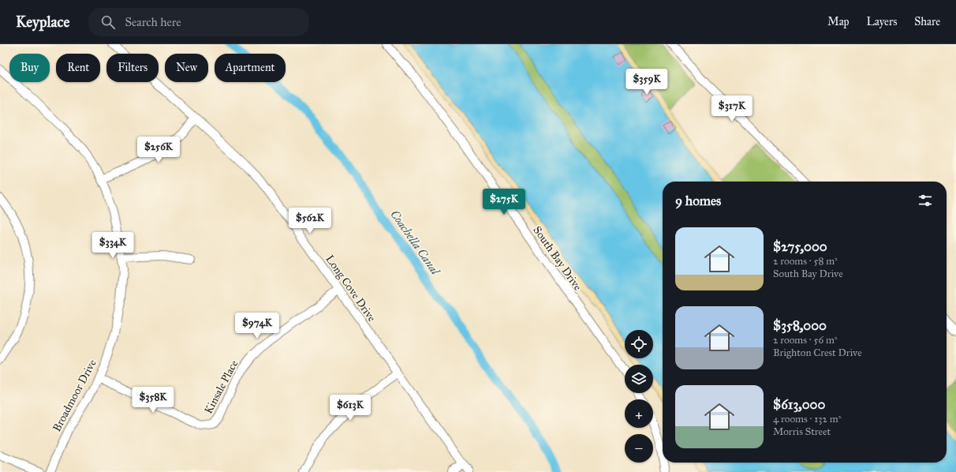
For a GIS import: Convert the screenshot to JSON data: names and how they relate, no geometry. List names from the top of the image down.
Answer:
{
  "streets": {
    "street": [
      "South Bay Drive",
      "Long Cove Drive",
      "Kinsale Place",
      "Broadmoor Drive"
    ]
  },
  "crossings": [
    ["Long Cove Drive", "Kinsale Place"],
    ["Kinsale Place", "Broadmoor Drive"]
  ],
  "water": ["Coachella Canal"],
  "page": {
    "header": "Keyplace",
    "search": "Search here",
    "nav": ["Map", "Layers", "Share"],
    "chip": [
      "Buy",
      "Rent",
      "Filters",
      "New",
      "Apartment"
    ],
    "price": [
      "$359K",
      "$317K",
      "$256K",
      "$275K",
      "$562K",
      "$334K",
      "$974K",
      "$358K",
      "$613K"
    ],
    "heading": "9 homes",
    "list": [
      {
        "name": "$275,000",
        "note": "2 rooms · 58 m² · South Bay Drive"
      },
      {
        "name": "$358,000",
        "note": "2 rooms · 56 m² · Brighton Crest Drive"
      },
      {
        "name": "$613,000",
        "note": "4 rooms · 132 m² · Morris Street"
      }
    ],
    "map_buttons": ["+", "−"]
  }
}
